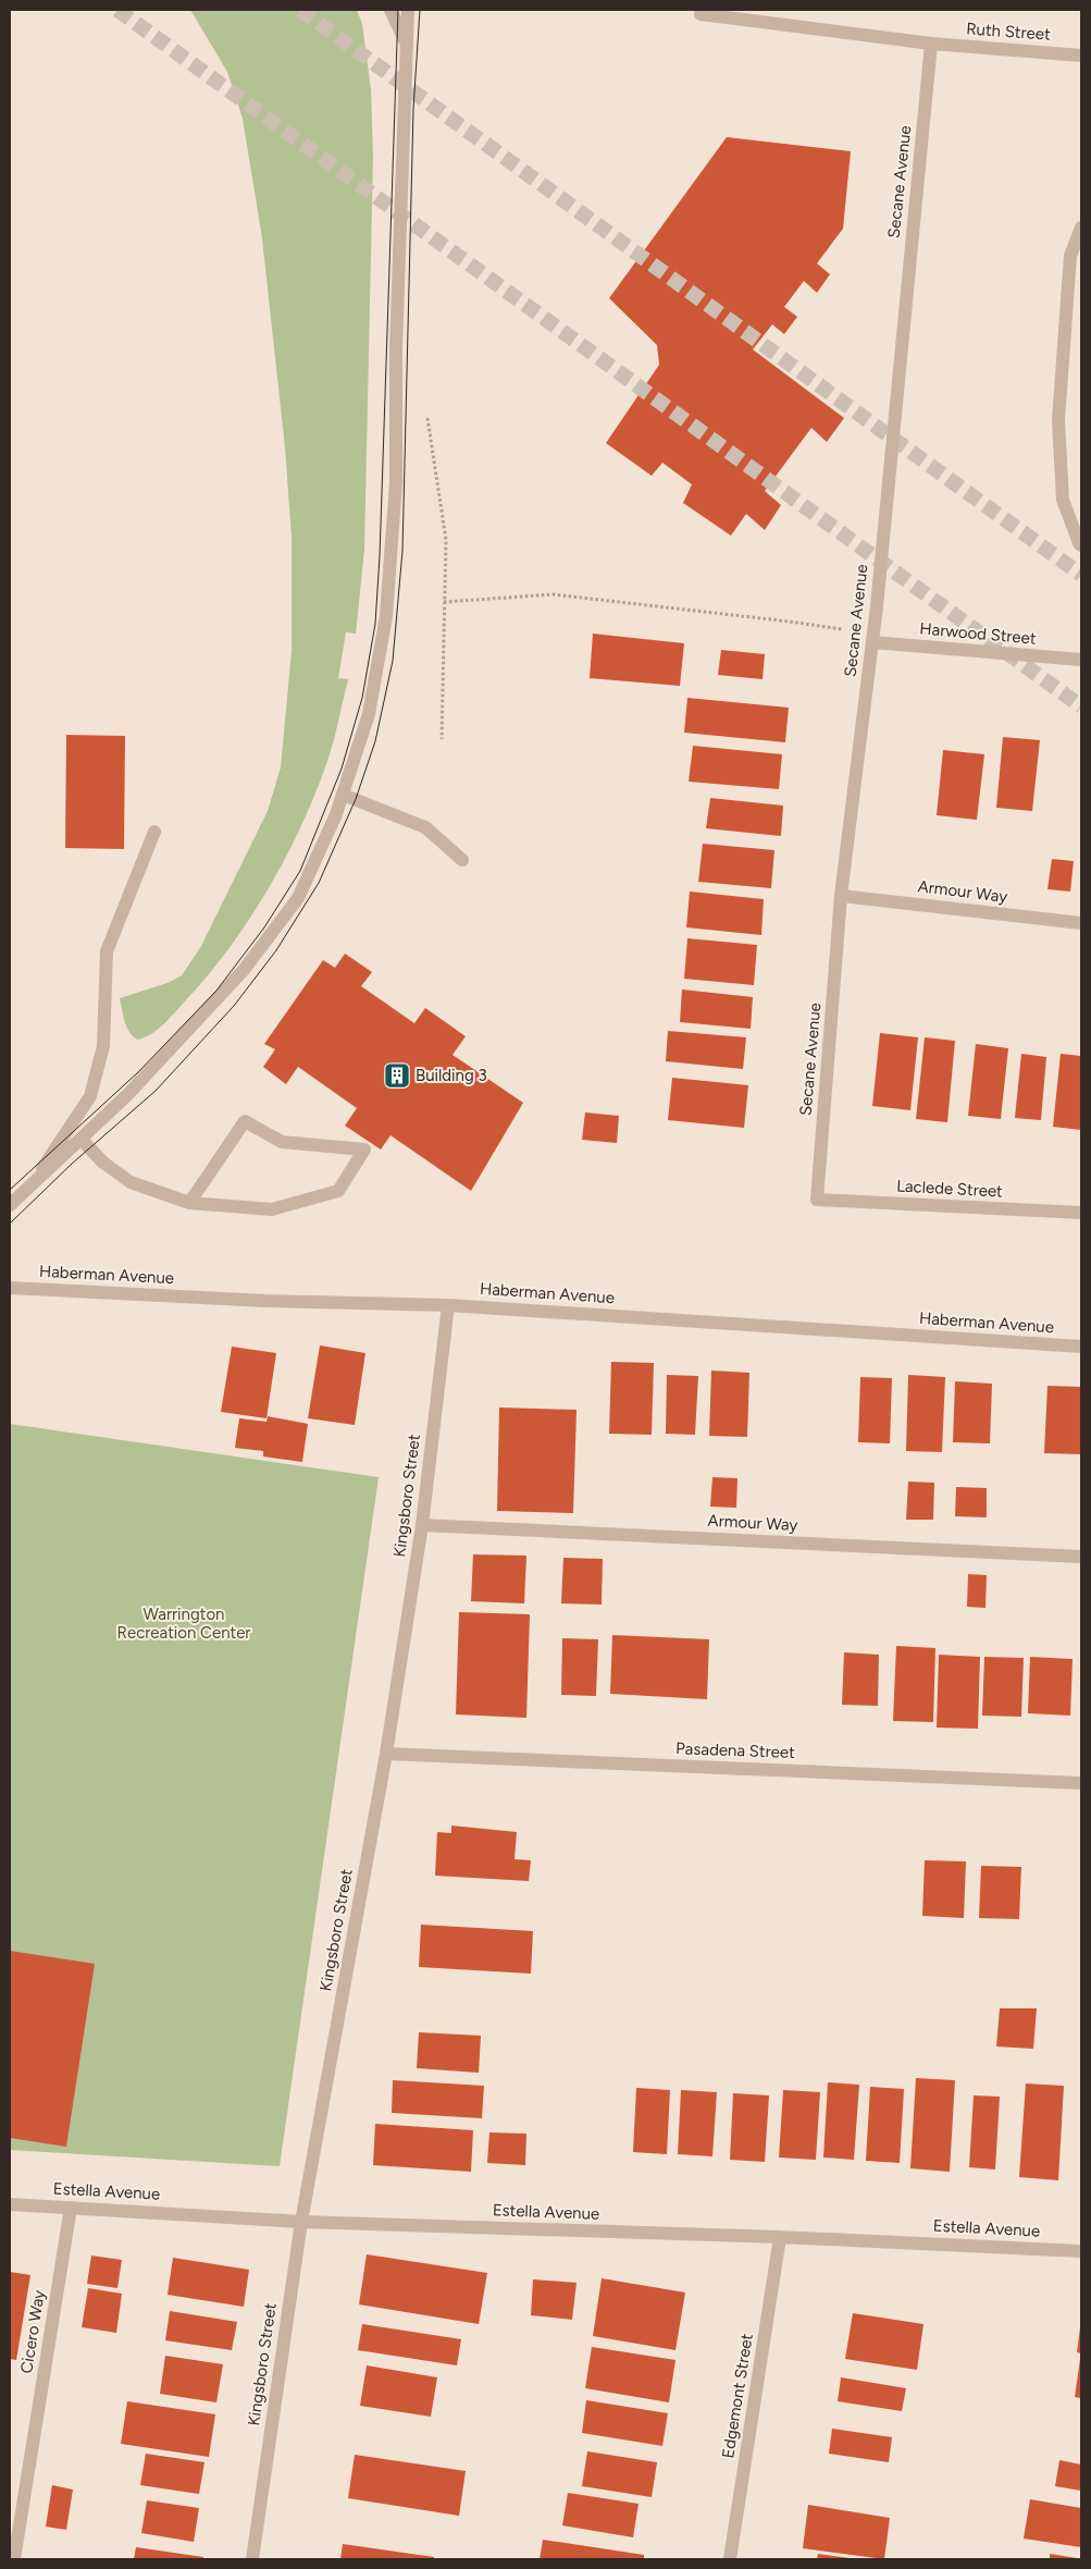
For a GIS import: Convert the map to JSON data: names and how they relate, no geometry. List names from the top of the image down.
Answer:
{
  "streets": {
    "street": [
      "Ruth Street",
      "Secane Avenue",
      "Harwood Street",
      "Armour Way",
      "Laclede Street",
      "Haberman Avenue",
      "Kingsboro Street",
      "Pasadena Street",
      "Estella Avenue",
      "Cicero Way",
      "Edgemont Street"
    ]
  },
  "crossings": [
    ["Ruth Street", "Secane Avenue"],
    ["Secane Avenue", "Harwood Street"],
    ["Secane Avenue", "Armour Way"],
    ["Secane Avenue", "Laclede Street"],
    ["Armour Way", "Kingsboro Street"],
    ["Haberman Avenue", "Kingsboro Street"],
    ["Kingsboro Street", "Pasadena Street"],
    ["Kingsboro Street", "Estella Avenue"],
    ["Estella Avenue", "Cicero Way"],
    ["Estella Avenue", "Edgemont Street"]
  ],
  "parks": ["Warrington Recreation Center"],
  "places": {
    "building": ["Building 3"]
  }
}
